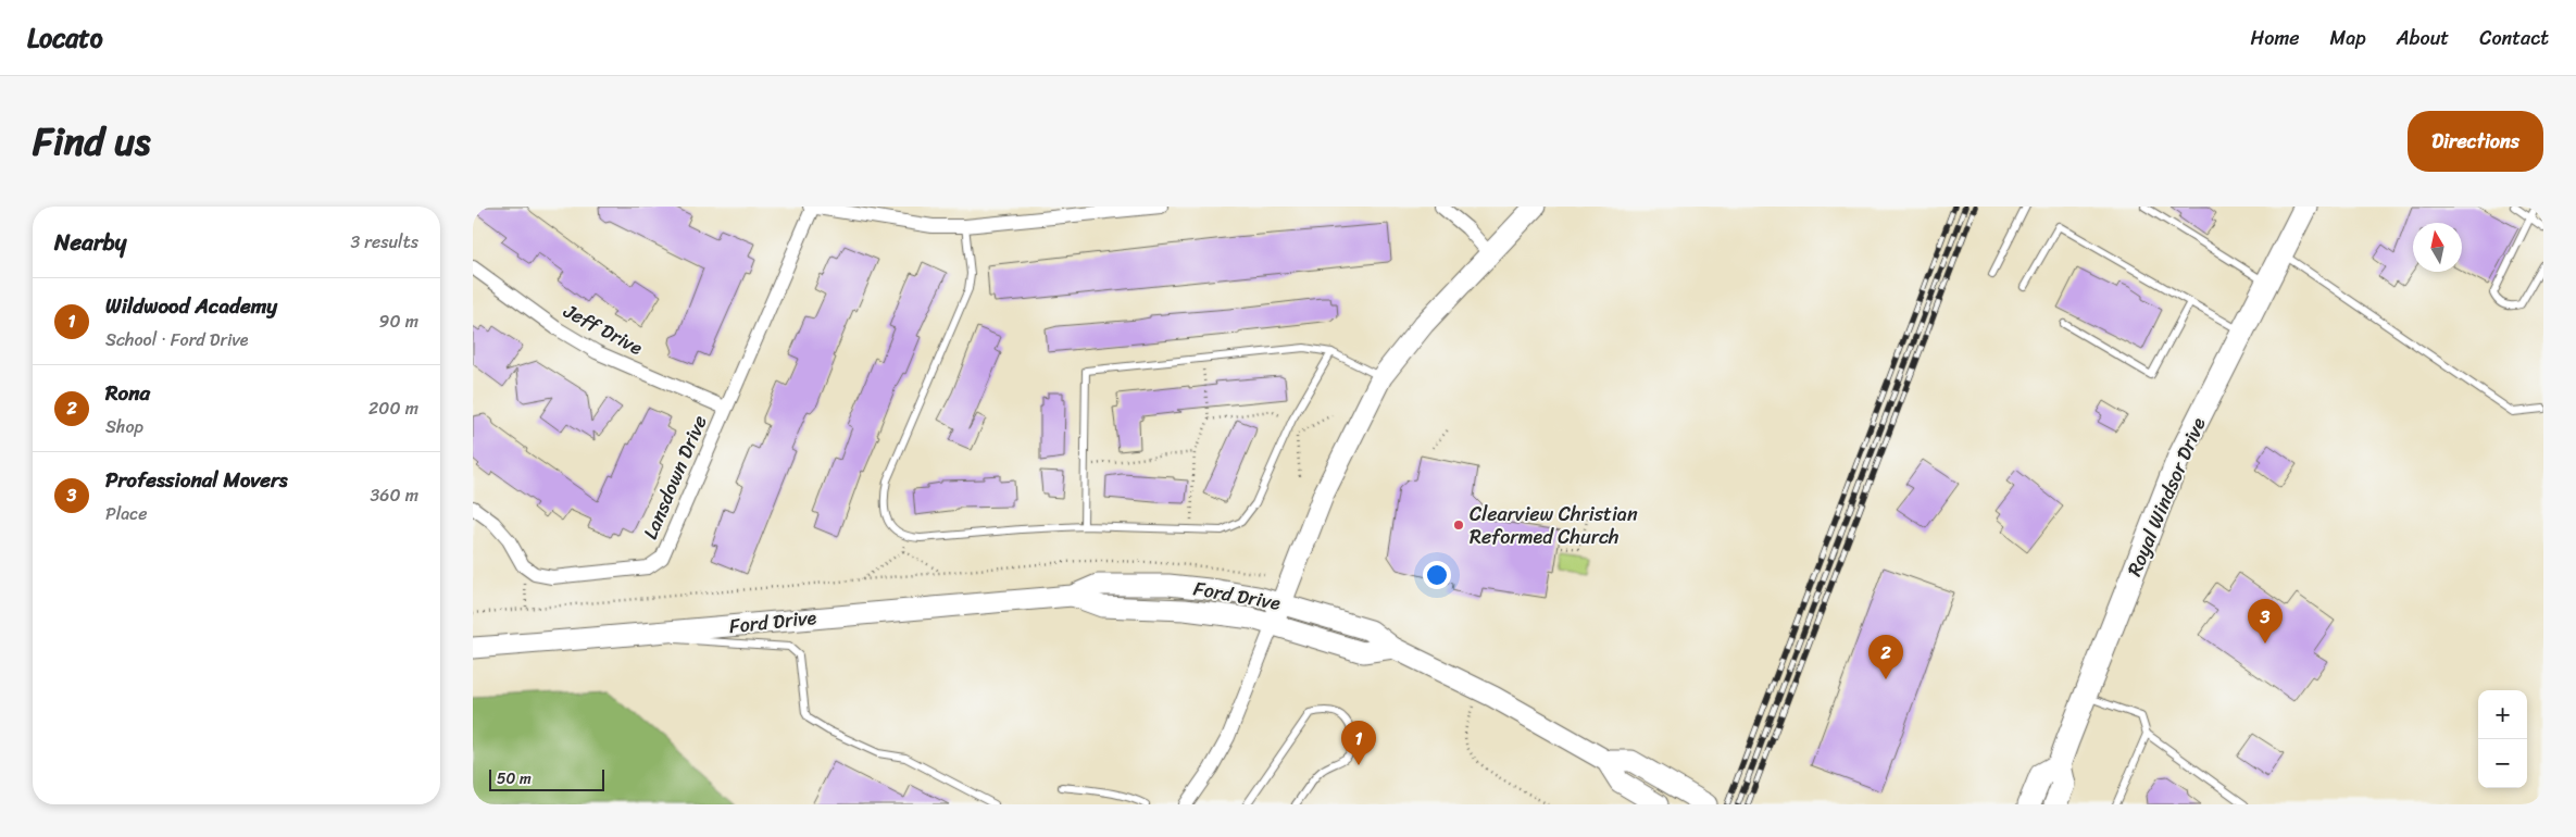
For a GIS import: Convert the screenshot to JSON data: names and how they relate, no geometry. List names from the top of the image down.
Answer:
{
  "streets": {
    "main road": ["Royal Windsor Drive", "Ford Drive"],
    "street": ["Jeff Drive", "Lansdown Drive"]
  },
  "crossings": [
    ["Jeff Drive", "Lansdown Drive"]
  ],
  "places": ["Clearview Christian Reformed Church"],
  "scale_bar": "50 m",
  "north": "top",
  "page": {
    "header": "Locato",
    "nav": [
      "Home",
      "Map",
      "About",
      "Contact"
    ],
    "title": "Find us",
    "buttons": "Directions",
    "heading": ["Nearby", "3 results"],
    "list": [
      {
        "mark": "1",
        "name": "Wildwood Academy",
        "note": "School · Ford Drive",
        "value": "90 m"
      },
      {
        "mark": "2",
        "name": "Rona",
        "note": "Shop",
        "value": "200 m"
      },
      {
        "mark": "3",
        "name": "Professional Movers",
        "note": "Place",
        "value": "360 m"
      }
    ],
    "pins": ["3", "2", "1"],
    "map_buttons": ["+", "−"],
    "scale": "50 m"
  }
}
